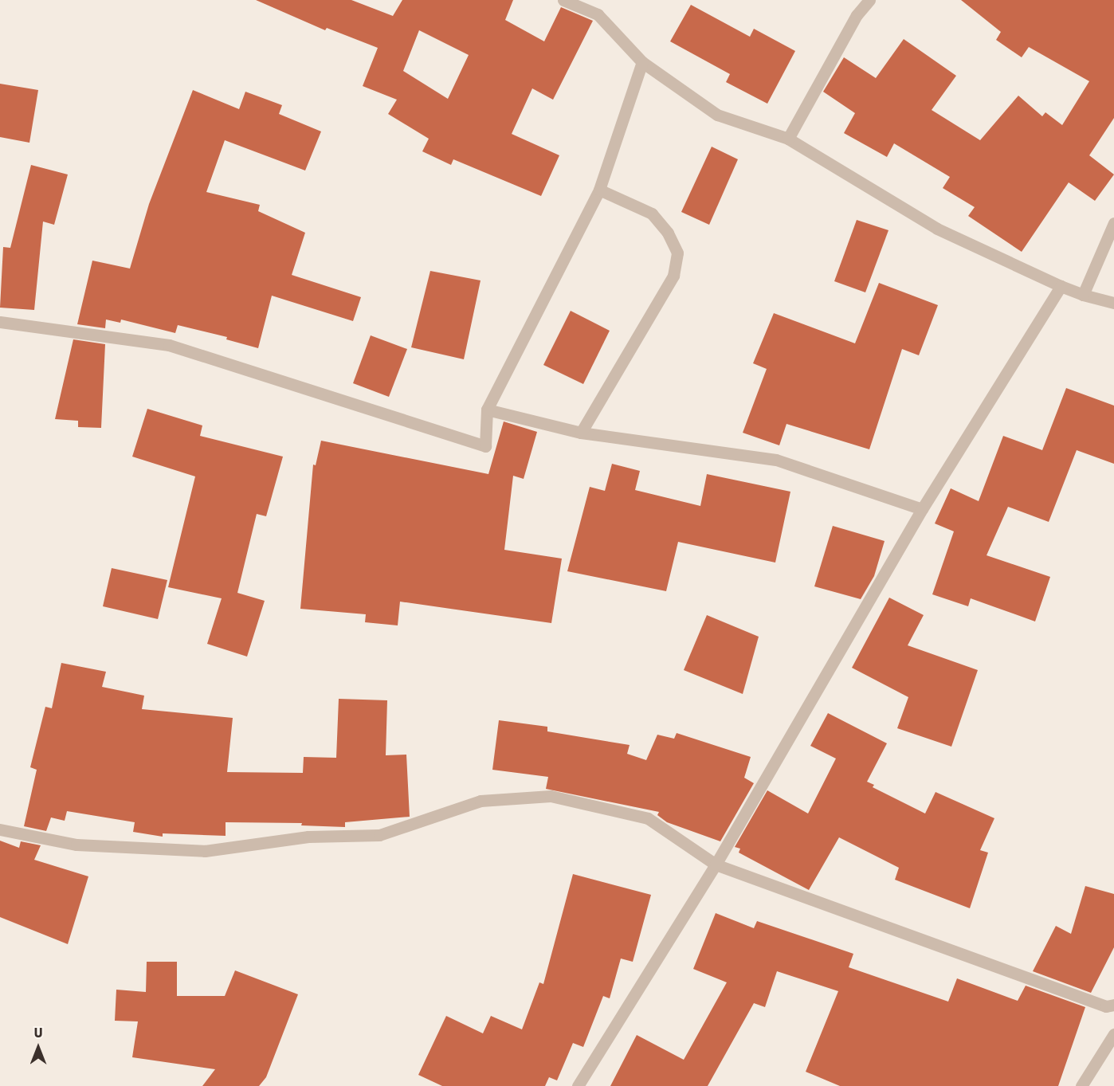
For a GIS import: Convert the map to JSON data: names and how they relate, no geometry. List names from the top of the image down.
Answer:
{
  "north": "top"
}
